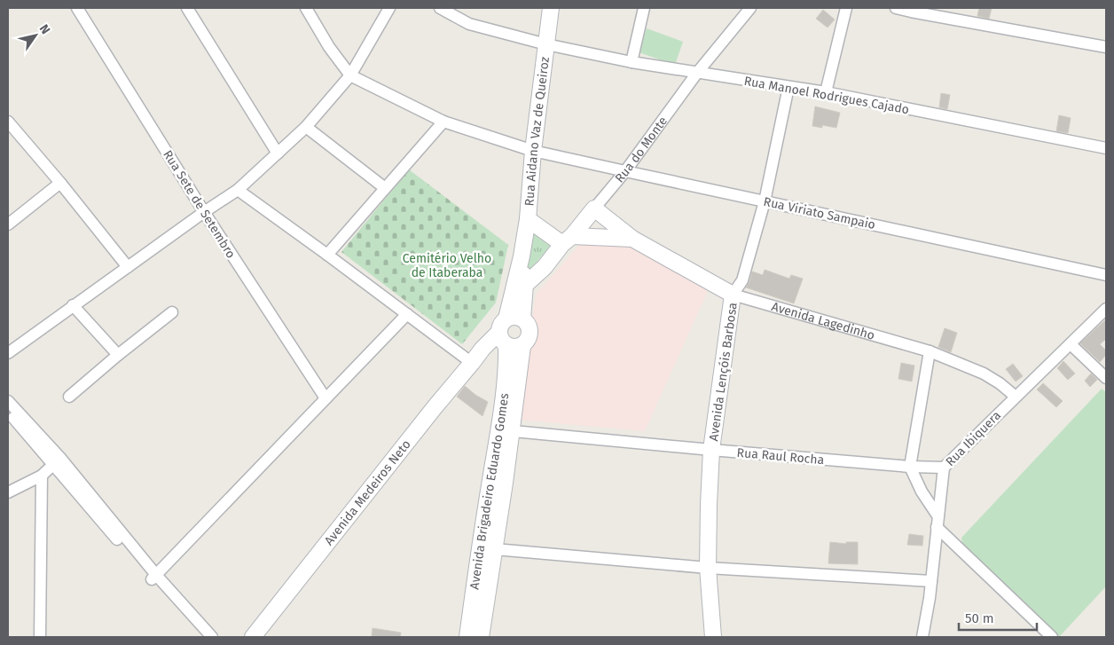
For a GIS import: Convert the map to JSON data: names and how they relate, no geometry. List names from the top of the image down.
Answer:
{
  "streets": {
    "street": [
      "Rua Manoel Rodrigues Cajado",
      "Rua Aidano Vaz de Queiroz",
      "Rua do Monte",
      "Rua Sete de Setembro",
      "Rua Viriato Sampaio",
      "Avenida Lagedinho",
      "Avenida Lençóis Barbosa",
      "Rua Ibiquera",
      "Rua Raul Rocha",
      "Avenida Brigadeiro Eduardo Gomes",
      "Avenida Medeiros Neto"
    ]
  },
  "crossings": [
    ["Rua Manoel Rodrigues Cajado", "Rua Aidano Vaz de Queiroz"],
    ["Rua Manoel Rodrigues Cajado", "Rua do Monte"],
    ["Rua Manoel Rodrigues Cajado", "Avenida Lençóis Barbosa"],
    ["Rua Aidano Vaz de Queiroz", "Rua do Monte"],
    ["Rua Aidano Vaz de Queiroz", "Rua Viriato Sampaio"],
    ["Rua Aidano Vaz de Queiroz", "Avenida Brigadeiro Eduardo Gomes"],
    ["Rua Aidano Vaz de Queiroz", "Avenida Medeiros Neto"],
    ["Rua do Monte", "Rua Viriato Sampaio"],
    ["Rua do Monte", "Avenida Lagedinho"],
    ["Rua Viriato Sampaio", "Avenida Lençóis Barbosa"],
    ["Avenida Lagedinho", "Avenida Lençóis Barbosa"],
    ["Avenida Lagedinho", "Rua Ibiquera"],
    ["Avenida Lençóis Barbosa", "Rua Raul Rocha"],
    ["Rua Ibiquera", "Rua Raul Rocha"],
    ["Rua Raul Rocha", "Avenida Brigadeiro Eduardo Gomes"],
    ["Avenida Brigadeiro Eduardo Gomes", "Avenida Medeiros Neto"]
  ],
  "parks": ["Cemitério Velho de Itaberaba"],
  "scale_bar": "50 m",
  "north": "top right"
}
